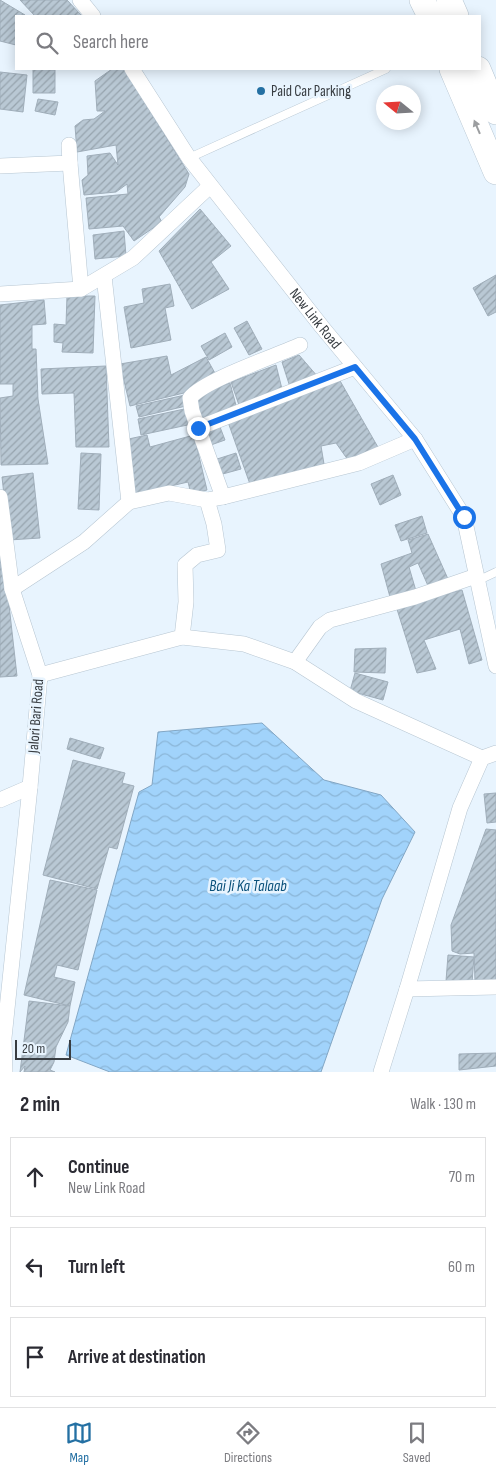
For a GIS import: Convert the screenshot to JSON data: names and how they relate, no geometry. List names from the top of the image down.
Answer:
{
  "streets": {
    "street": ["New Link Road", "Jalori Bari Road"]
  },
  "water": ["Bai Ji Ka Talaab"],
  "places": ["Paid Car Parking"],
  "scale_bar": "20 m",
  "north": "left",
  "page": {
    "search": "Search here",
    "scale": "20 m",
    "heading": ["2 min", "Walk · 130 m"],
    "list": [
      ["Continue", "New Link Road", "70 m"],
      ["Turn left", "60 m"],
      "Arrive at destination"
    ],
    "nav": ["Map", "Directions", "Saved"]
  }
}
